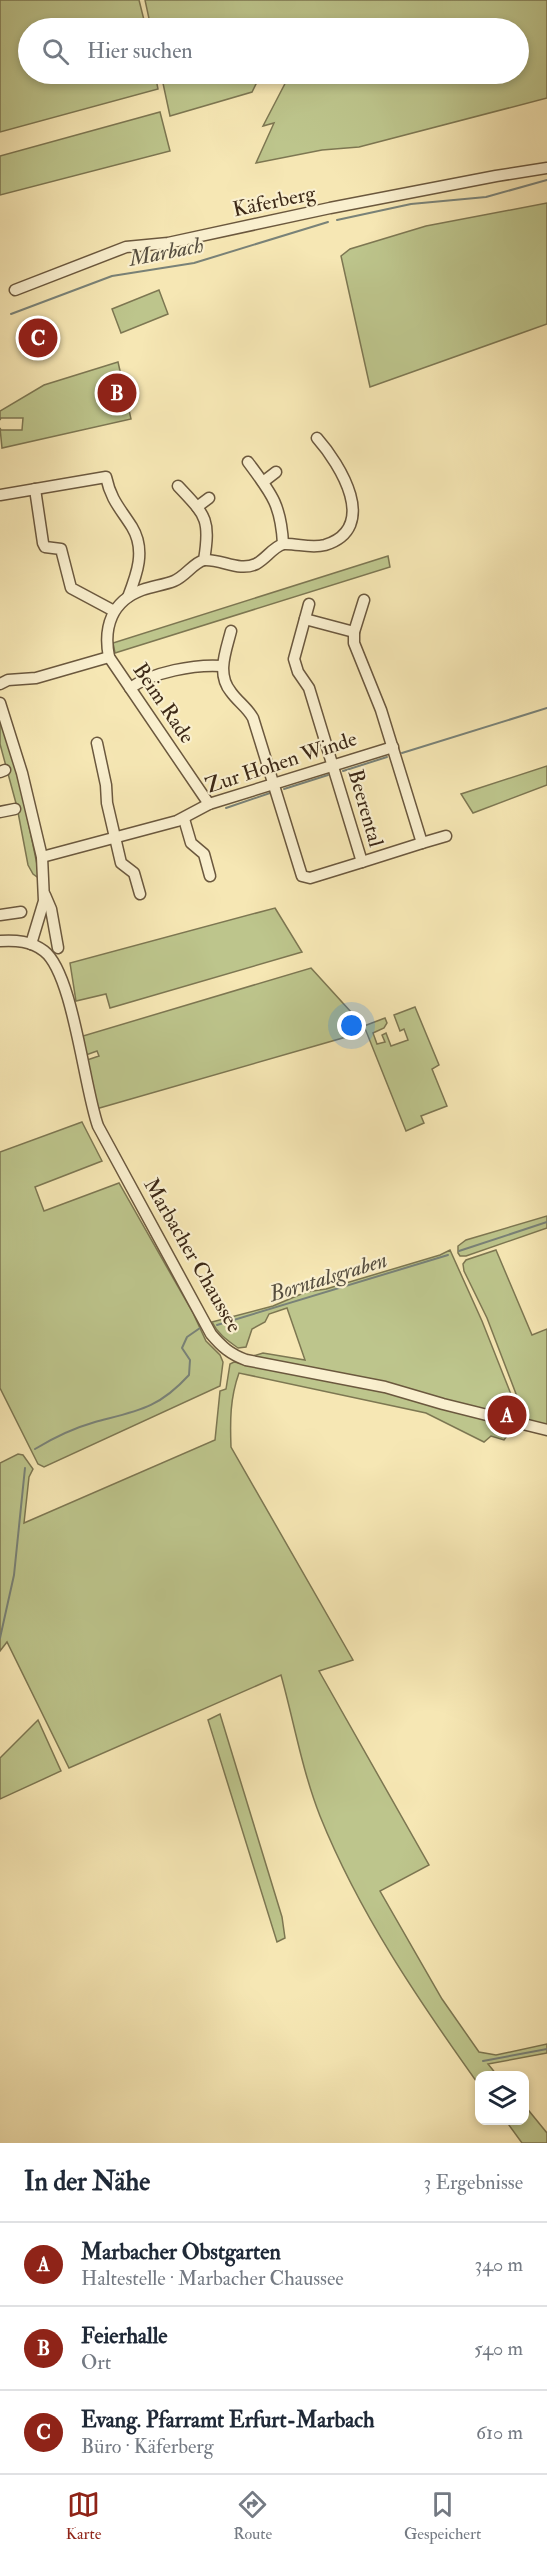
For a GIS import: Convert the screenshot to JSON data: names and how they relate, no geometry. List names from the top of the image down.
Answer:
{
  "streets": {
    "street": [
      "Käferberg",
      "Beim Rade",
      "Zur Hohen Winde",
      "Beerental",
      "Marbacher Chaussee"
    ]
  },
  "crossings": [
    ["Beim Rade", "Zur Hohen Winde"],
    ["Zur Hohen Winde", "Beerental"]
  ],
  "water": ["Marbach", "Borntalsgraben"],
  "page": {
    "search": "Hier suchen",
    "pins": ["C", "B", "A"],
    "heading": ["In der Nähe", "3 Ergebnisse"],
    "list": [
      {
        "mark": "A",
        "name": "Marbacher Obstgarten",
        "note": "Haltestelle · Marbacher Chaussee",
        "value": "340 m"
      },
      {
        "mark": "B",
        "name": "Feierhalle",
        "note": "Ort",
        "value": "540 m"
      },
      {
        "mark": "C",
        "name": "Evang. Pfarramt Erfurt-Marbach",
        "note": "Büro · Käferberg",
        "value": "610 m"
      }
    ],
    "nav": ["Karte", "Route", "Gespeichert"]
  }
}
